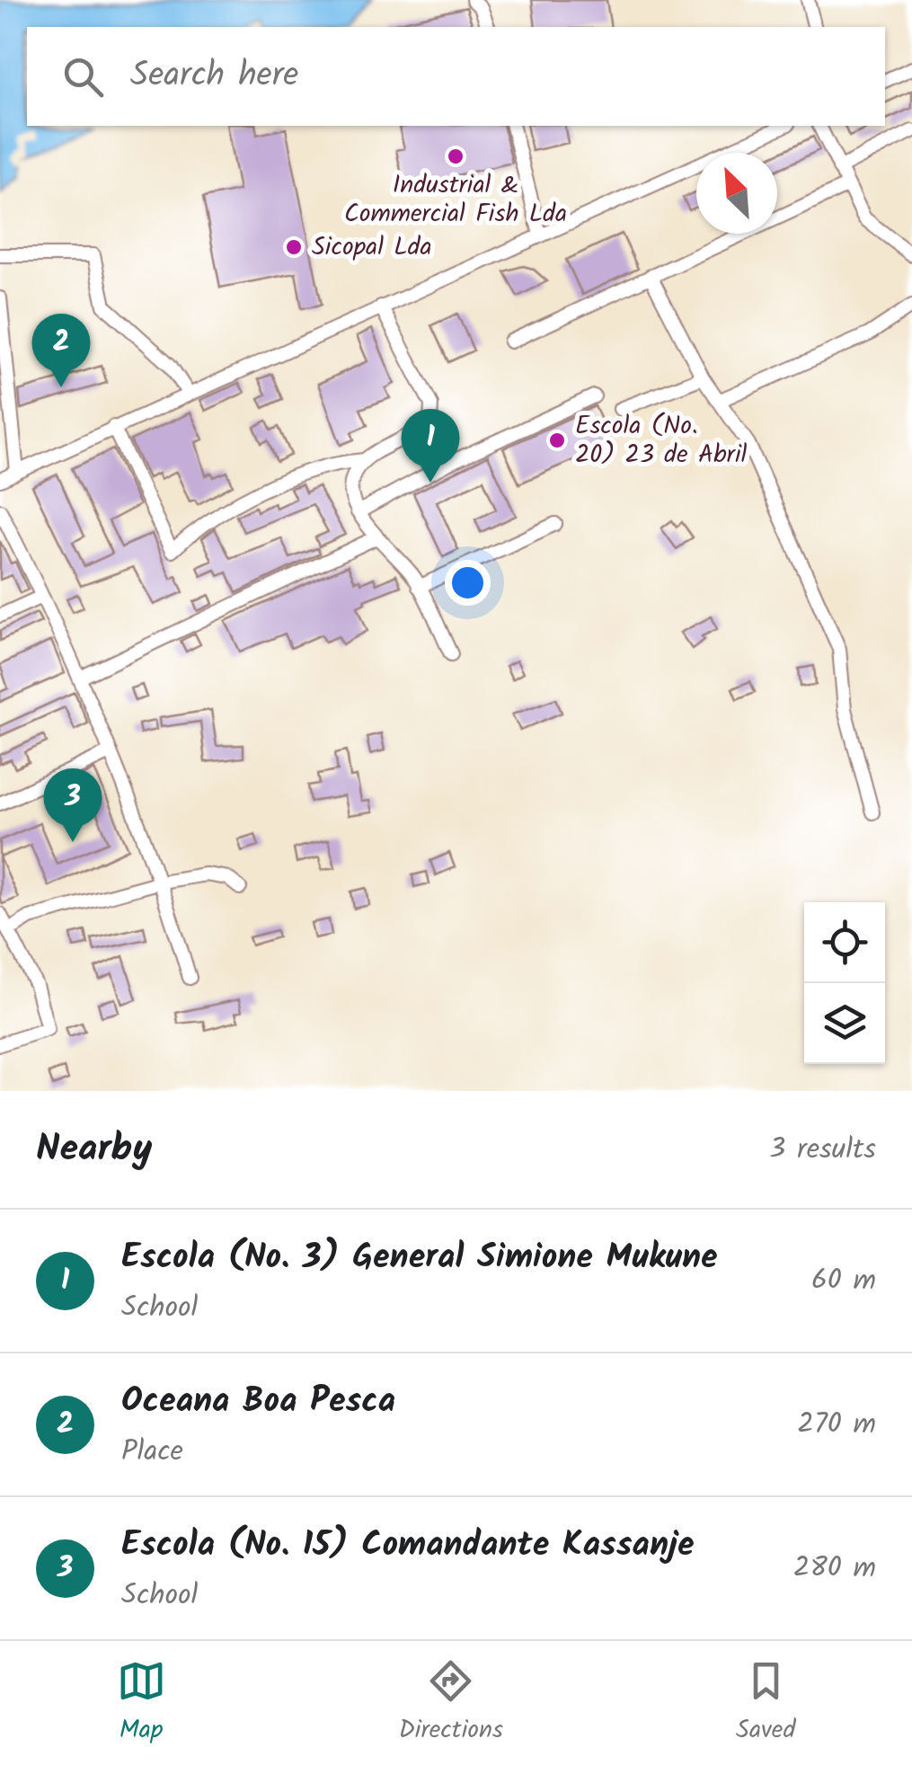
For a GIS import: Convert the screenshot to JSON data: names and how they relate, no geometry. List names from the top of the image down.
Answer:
{
  "places": ["Industrial & Commercial Fish Lda", "Sicopal Lda", "Escola (No. 20) 23 de Abril"],
  "north": "top left",
  "page": {
    "search": "Search here",
    "pins": ["2", "1", "3"],
    "heading": ["Nearby", "3 results"],
    "list": [
      {
        "mark": "1",
        "name": "Escola (No. 3) General Simione Mukune",
        "note": "School",
        "value": "60 m"
      },
      {
        "mark": "2",
        "name": "Oceana Boa Pesca",
        "note": "Place",
        "value": "270 m"
      },
      {
        "mark": "3",
        "name": "Escola (No. 15) Comandante Kassanje",
        "note": "School",
        "value": "280 m"
      }
    ],
    "nav": ["Map", "Directions", "Saved"]
  }
}
